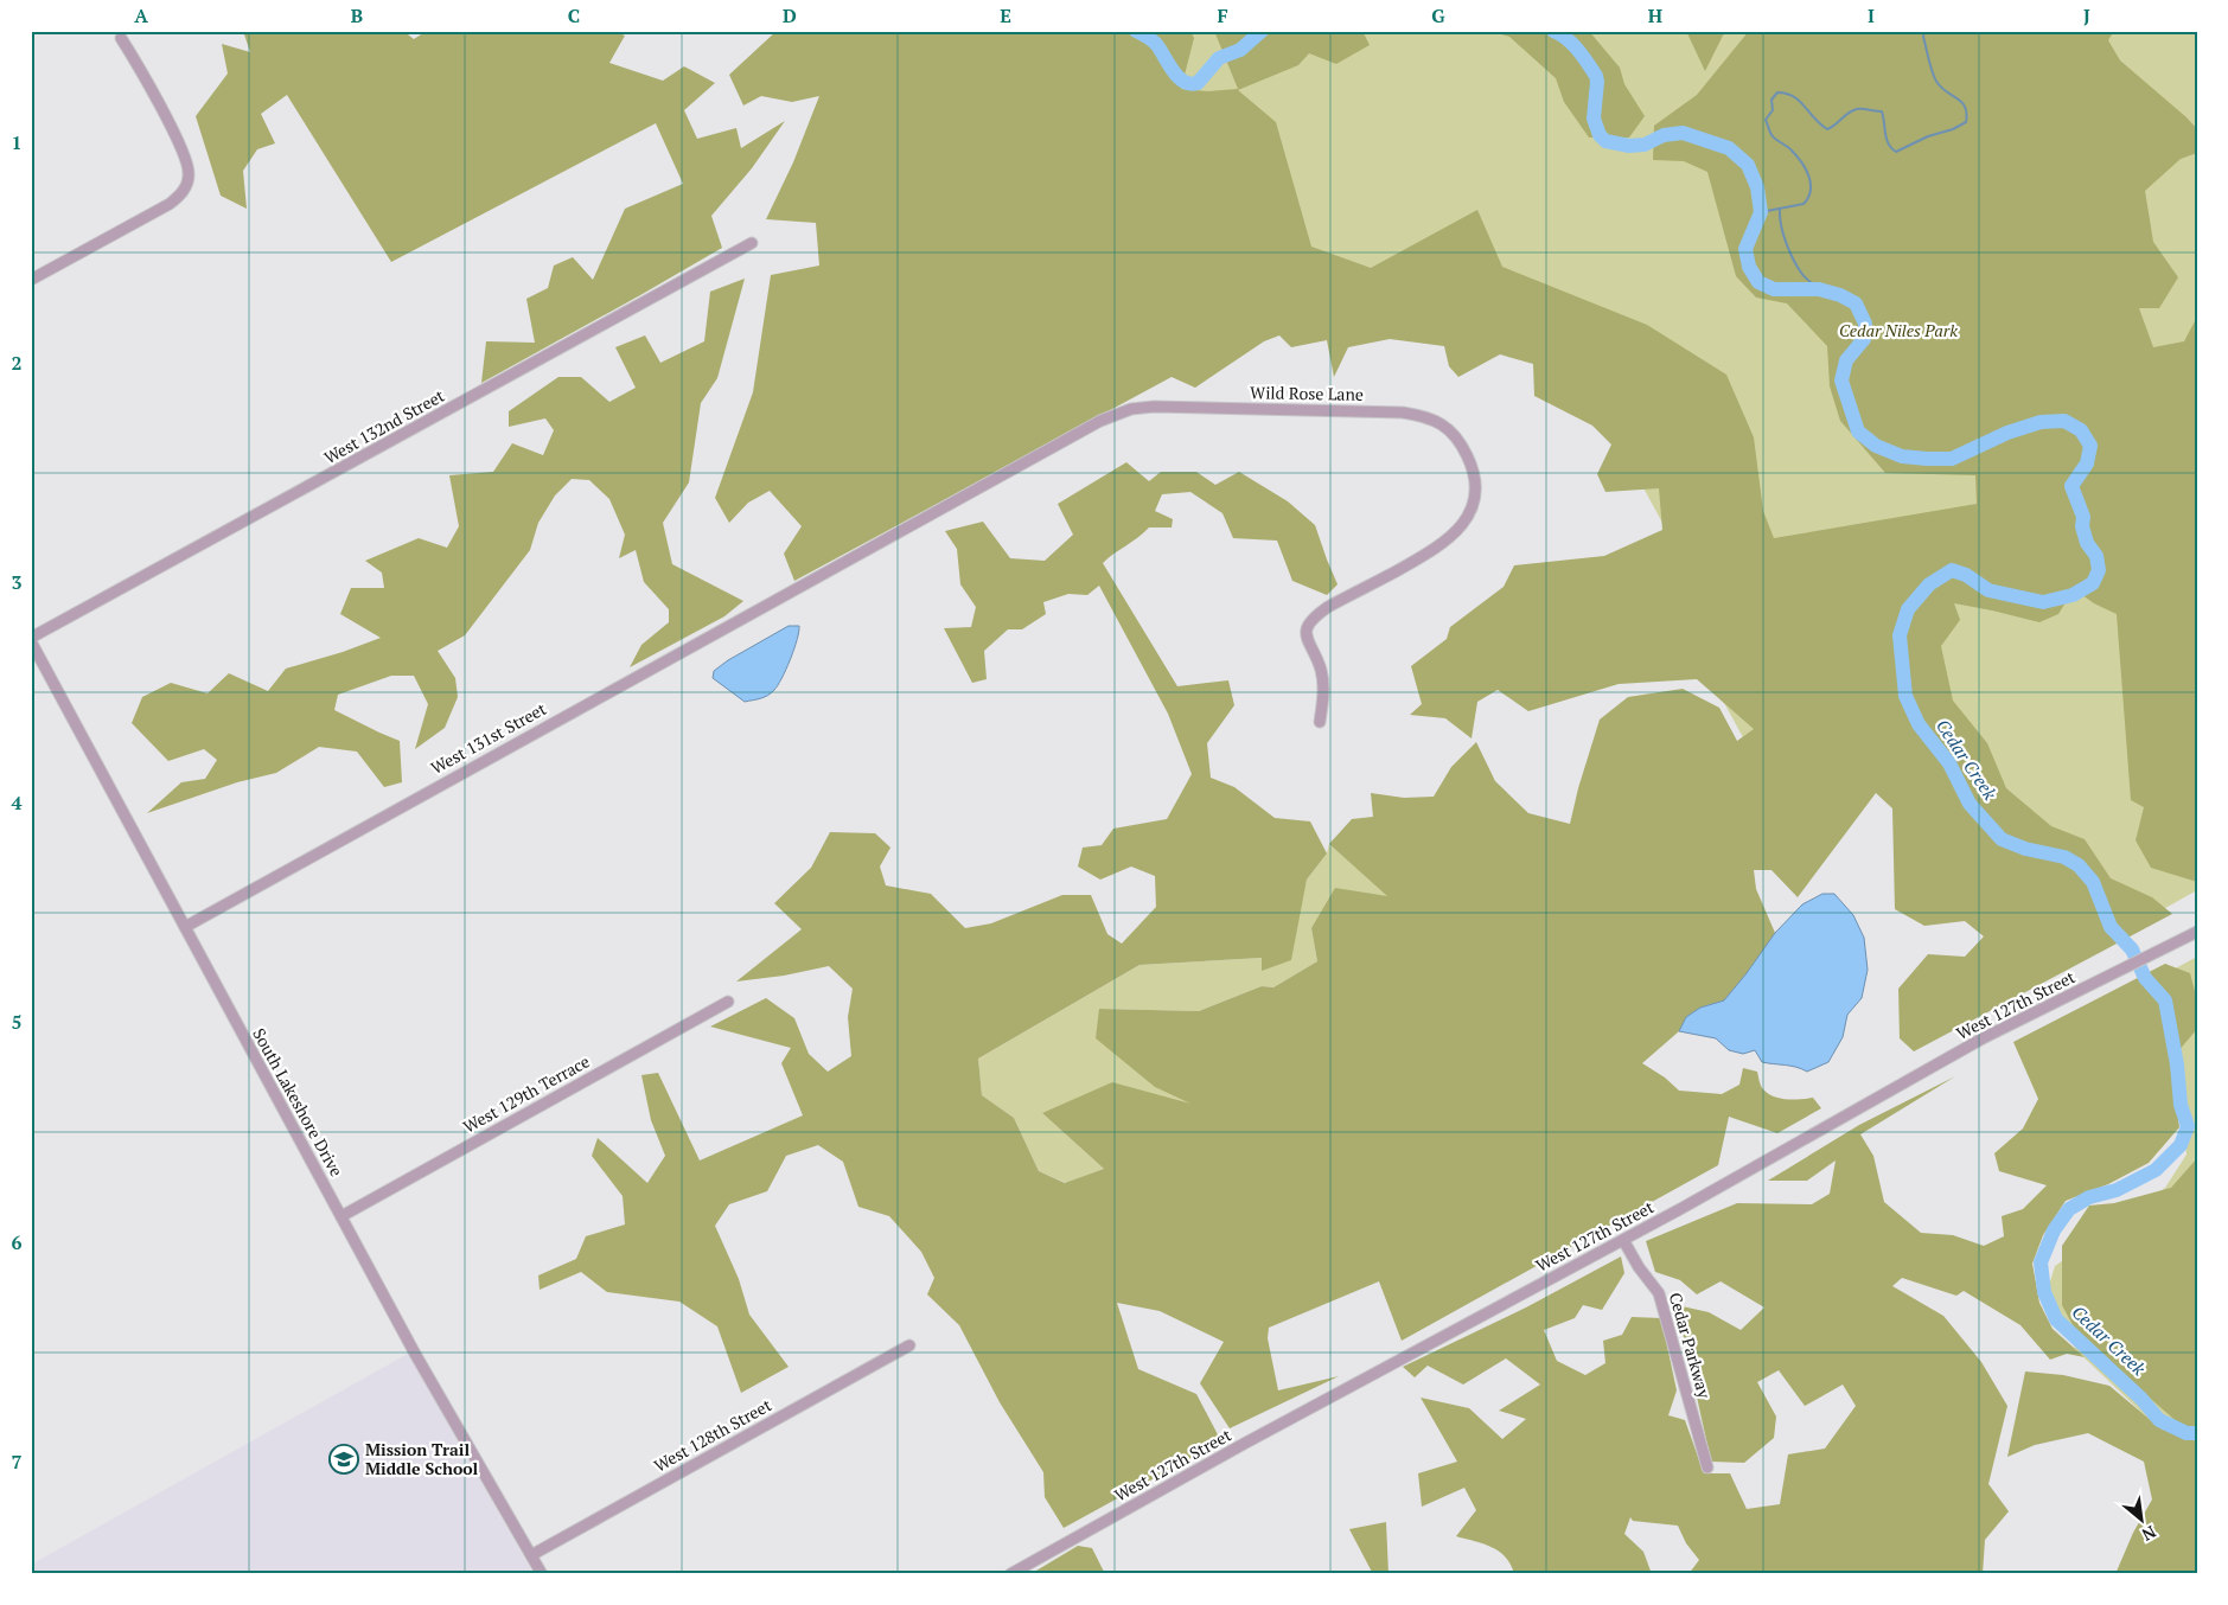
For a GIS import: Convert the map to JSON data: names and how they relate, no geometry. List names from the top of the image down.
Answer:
{
  "streets": {
    "street": [
      "Wild Rose Lane",
      "West 132nd Street",
      "West 131st Street",
      "West 127th Street",
      "West 129th Terrace",
      "South Lakeshore Drive",
      "Cedar Parkway",
      "West 128th Street"
    ]
  },
  "crossings": [
    ["Wild Rose Lane", "West 131st Street"],
    ["West 132nd Street", "South Lakeshore Drive"],
    ["West 131st Street", "South Lakeshore Drive"],
    ["West 127th Street", "Cedar Parkway"],
    ["West 129th Terrace", "South Lakeshore Drive"],
    ["South Lakeshore Drive", "West 128th Street"]
  ],
  "water": ["Cedar Creek"],
  "parks": ["Cedar Niles Park"],
  "places": {
    "school or university": ["Mission Trail Middle School"]
  },
  "north": "bottom right",
  "grid": {
    "columns": [
      "A",
      "B",
      "C",
      "D",
      "E",
      "F",
      "G",
      "H",
      "I",
      "J"
    ],
    "rows": [
      "1",
      "2",
      "3",
      "4",
      "5",
      "6",
      "7"
    ]
  }
}
